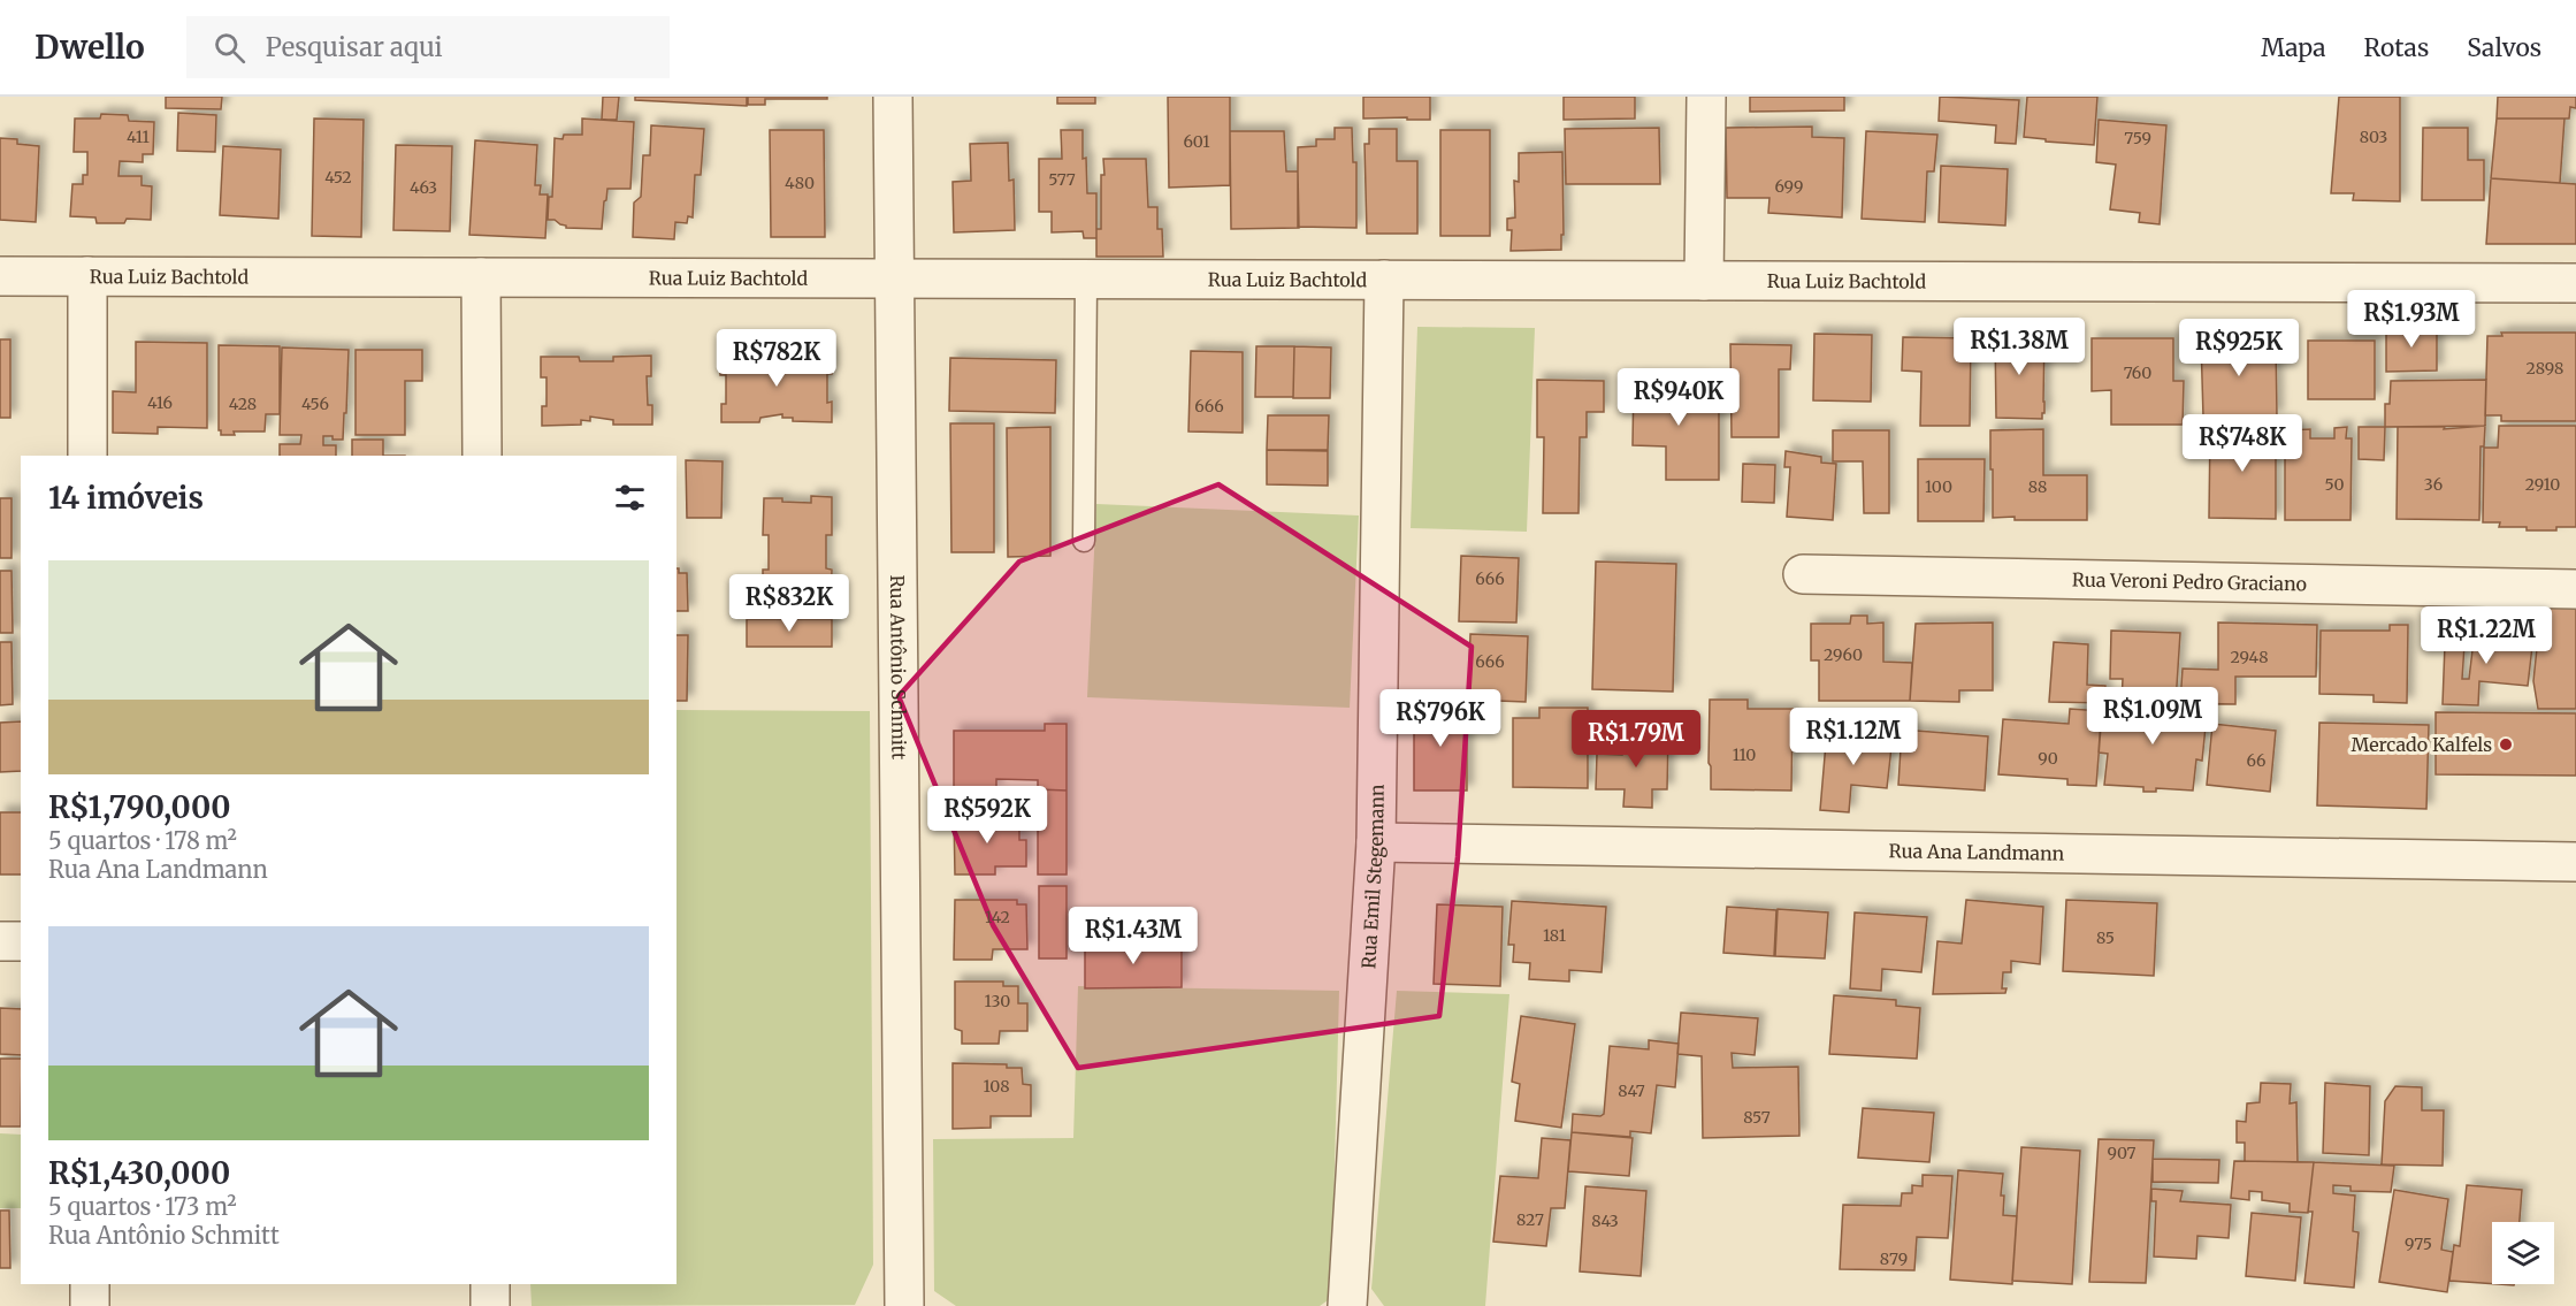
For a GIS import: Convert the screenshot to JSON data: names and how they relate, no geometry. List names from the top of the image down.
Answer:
{
  "streets": {
    "street": [
      "Rua Luiz Bachtold",
      "Rua Veroni Pedro Graciano",
      "Rua Antônio Schmitt",
      "Rua Ana Landmann",
      "Rua Emil Stegemann"
    ]
  },
  "crossings": [
    ["Rua Luiz Bachtold", "Rua Antônio Schmitt"],
    ["Rua Luiz Bachtold", "Rua Emil Stegemann"],
    ["Rua Ana Landmann", "Rua Emil Stegemann"]
  ],
  "places": ["Mercado Kalfels"],
  "house_numbers": [
    "411",
    "803",
    "759",
    "601",
    "452",
    "577",
    "480",
    "699",
    "463",
    "2898",
    "760",
    "416",
    "428",
    "456",
    "666",
    "50",
    "36",
    "2910",
    "100",
    "88",
    "666",
    "2960",
    "2948",
    "666",
    "110",
    "90",
    "66",
    "142",
    "181",
    "85",
    "130",
    "108",
    "847",
    "857",
    "907",
    "827",
    "843",
    "975",
    "879"
  ],
  "page": {
    "header": "Dwello",
    "search": "Pesquisar aqui",
    "nav": ["Mapa", "Rotas", "Salvos"],
    "price": [
      "R$1.93M",
      "R$1.38M",
      "R$925K",
      "R$782K",
      "R$940K",
      "R$748K",
      "R$832K",
      "R$1.22M",
      "R$1.09M",
      "R$796K",
      "R$1.12M",
      "R$1.79M",
      "R$592K",
      "R$1.43M"
    ],
    "heading": "14 imóveis",
    "list": [
      {
        "name": "R$1,790,000",
        "note": "5 quartos · 178 m² · Rua Ana Landmann"
      },
      {
        "name": "R$1,430,000",
        "note": "5 quartos · 173 m² · Rua Antônio Schmitt"
      }
    ]
  }
}
